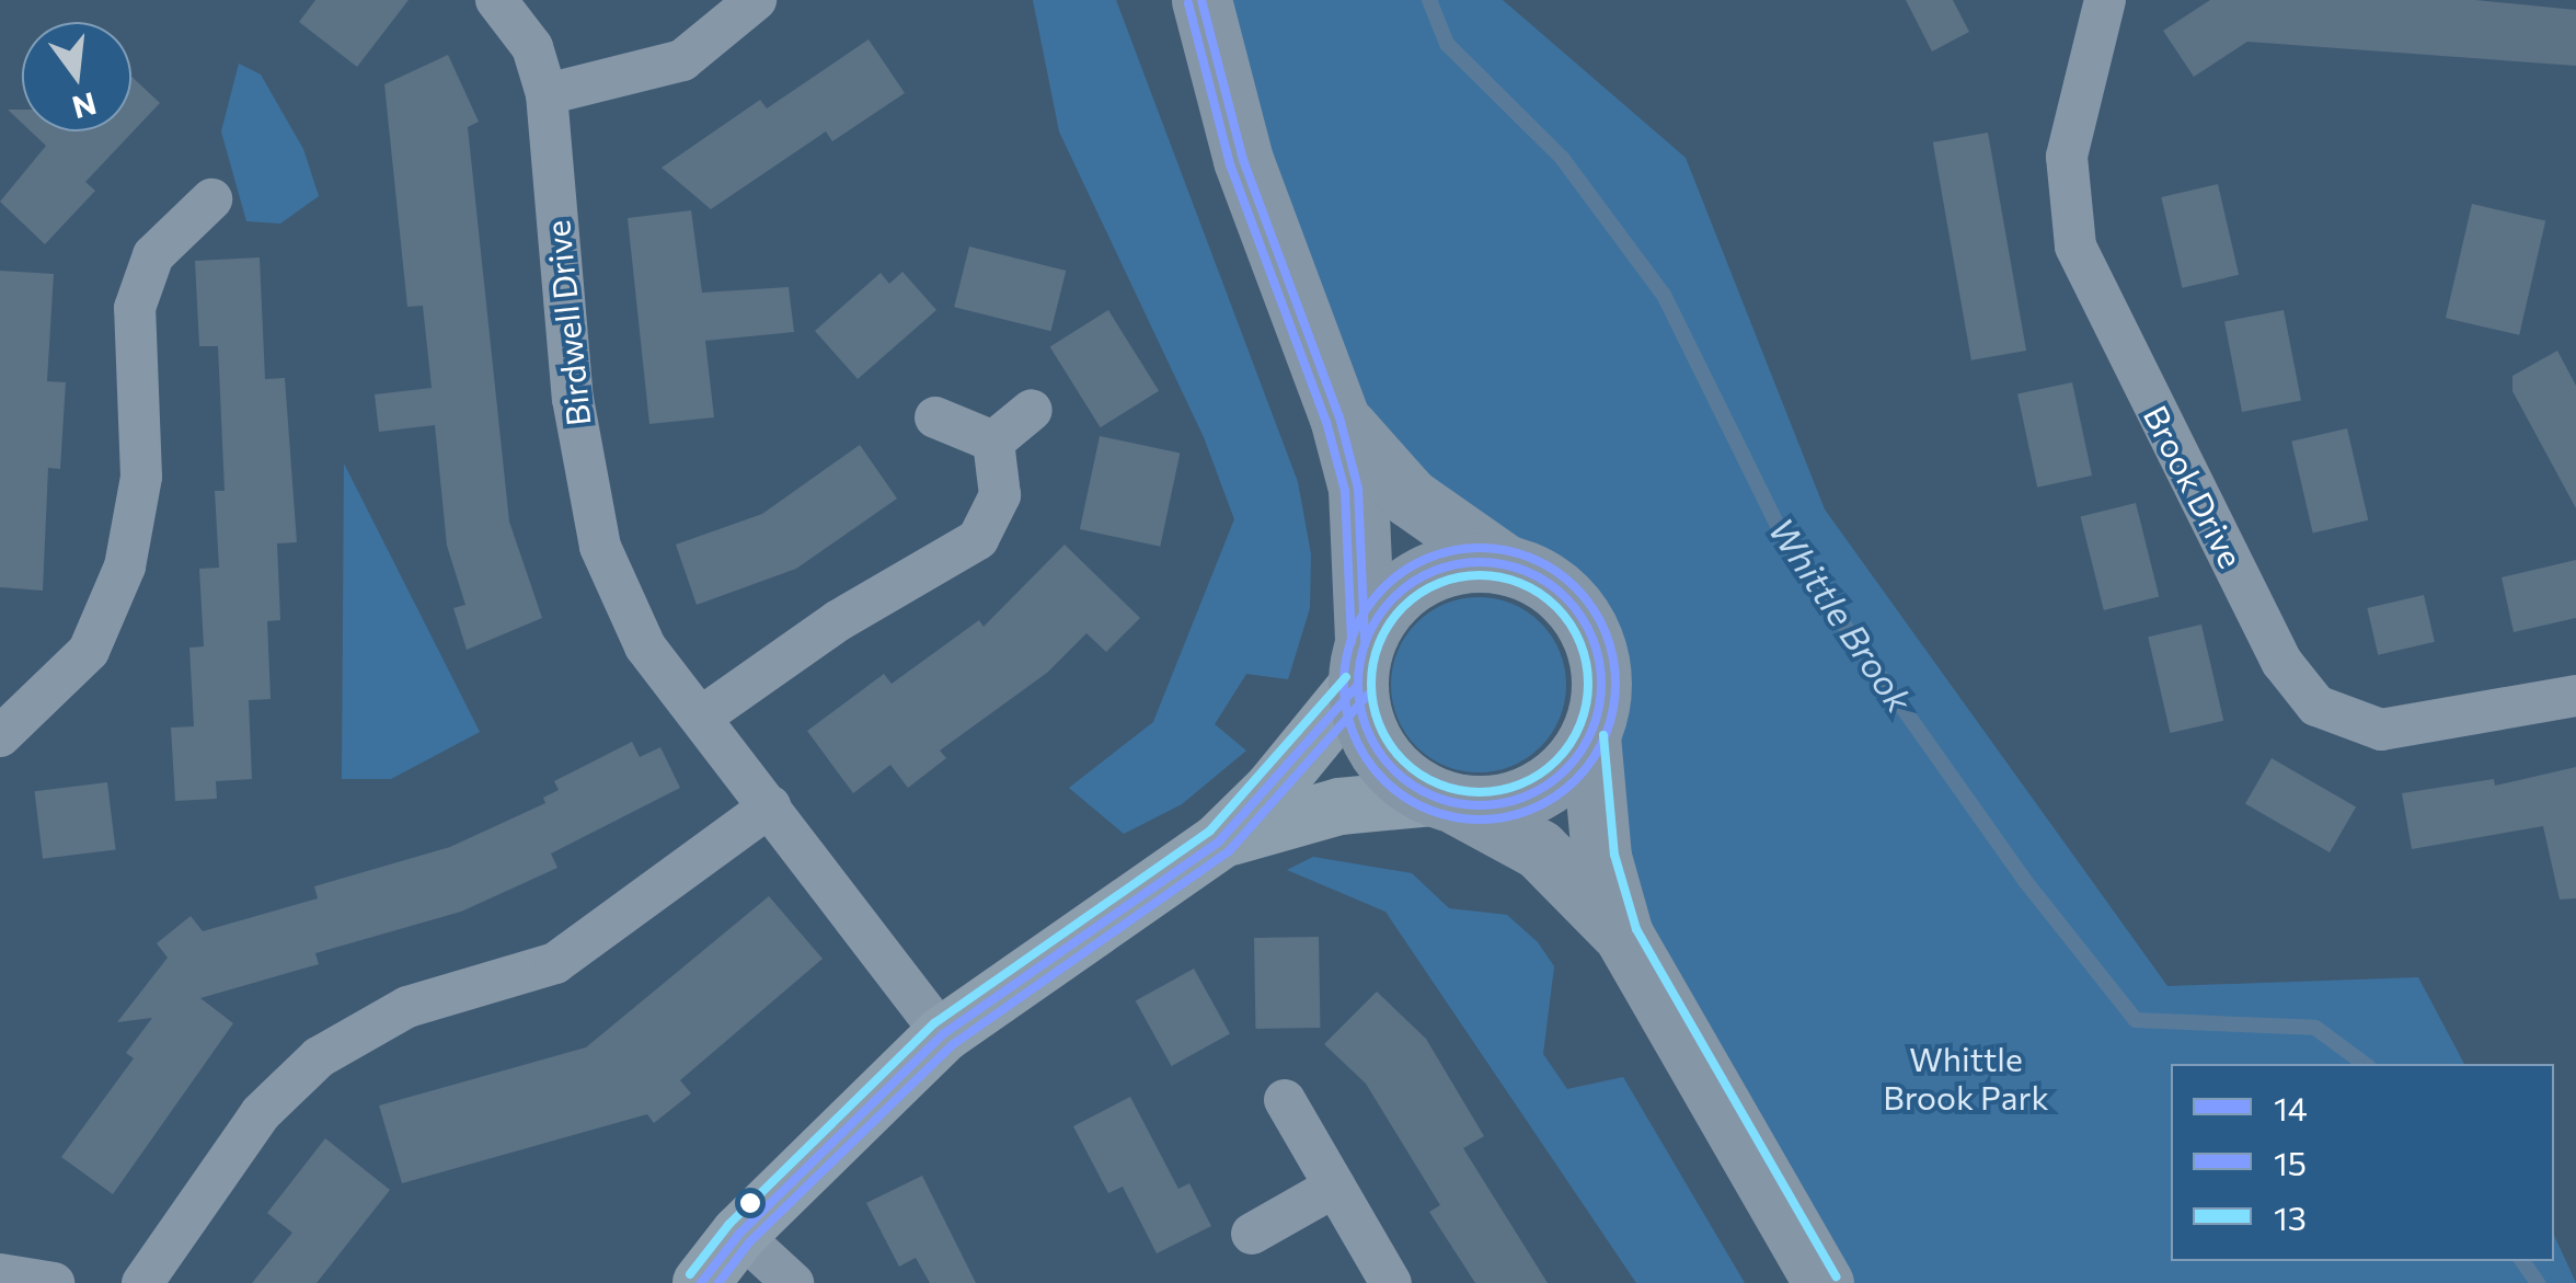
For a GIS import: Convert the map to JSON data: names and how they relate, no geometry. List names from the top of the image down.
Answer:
{
  "streets": {
    "street": ["Birdwell Drive", "Brook Drive"]
  },
  "water": ["Whittle Brook"],
  "parks": ["Whittle Brook Park"],
  "lines": ["transit line 14", "transit line 15", "transit line 13"],
  "legend": ["14", "15", "13"],
  "north": "bottom"
}
